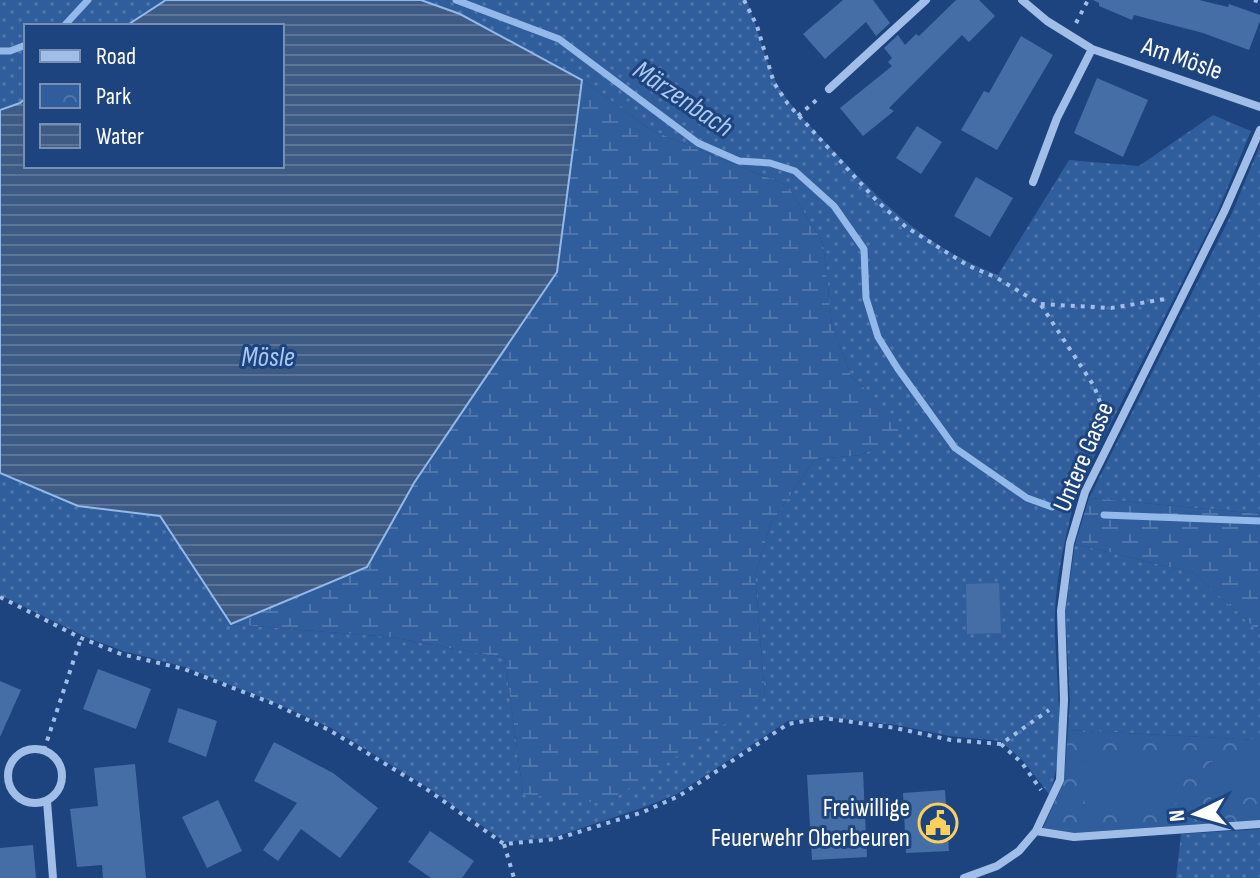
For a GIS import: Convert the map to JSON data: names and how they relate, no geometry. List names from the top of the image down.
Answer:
{
  "streets": {
    "street": ["Am Mösle", "Untere Gasse"]
  },
  "water": ["Märzenbach", "Mösle"],
  "places": {
    "public building": ["Freiwillige Feuerwehr Oberbeuren"]
  },
  "legend": ["Road", "Park", "Water"],
  "north": "left"
}
